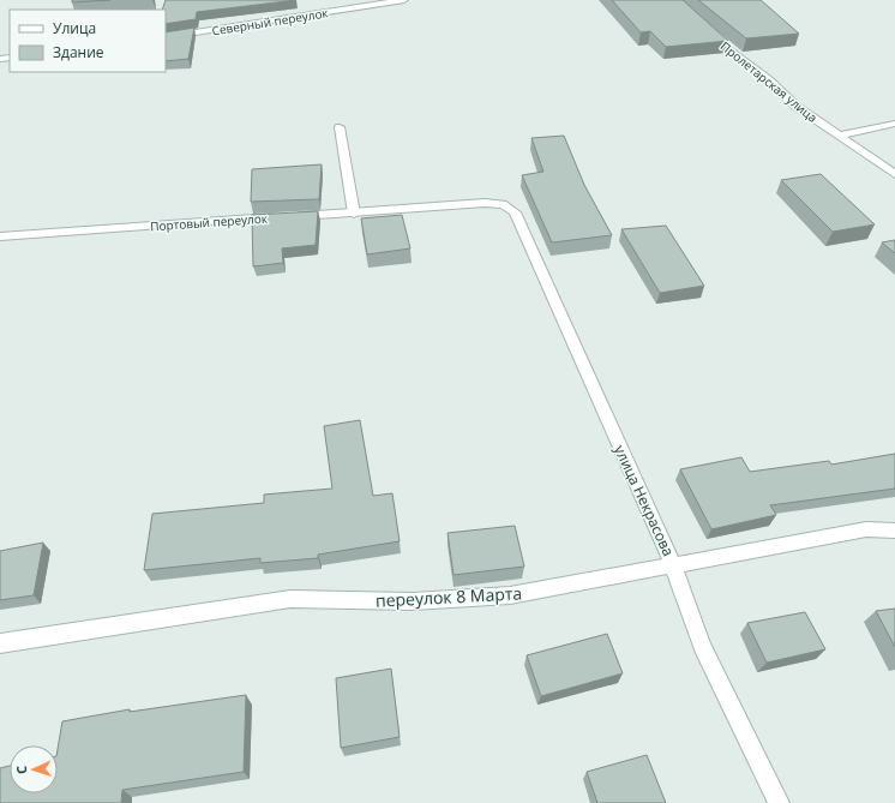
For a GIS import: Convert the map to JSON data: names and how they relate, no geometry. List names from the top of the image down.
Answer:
{
  "streets": {
    "street": [
      "Северный переулок",
      "Пролетарская улица",
      "Портовый переулок",
      "улица Некрасова",
      "переулок 8 Марта"
    ]
  },
  "crossings": [
    ["Портовый переулок", "улица Некрасова"],
    ["улица Некрасова", "переулок 8 Марта"]
  ],
  "legend": ["Улица", "Здание"],
  "north": "left"
}
